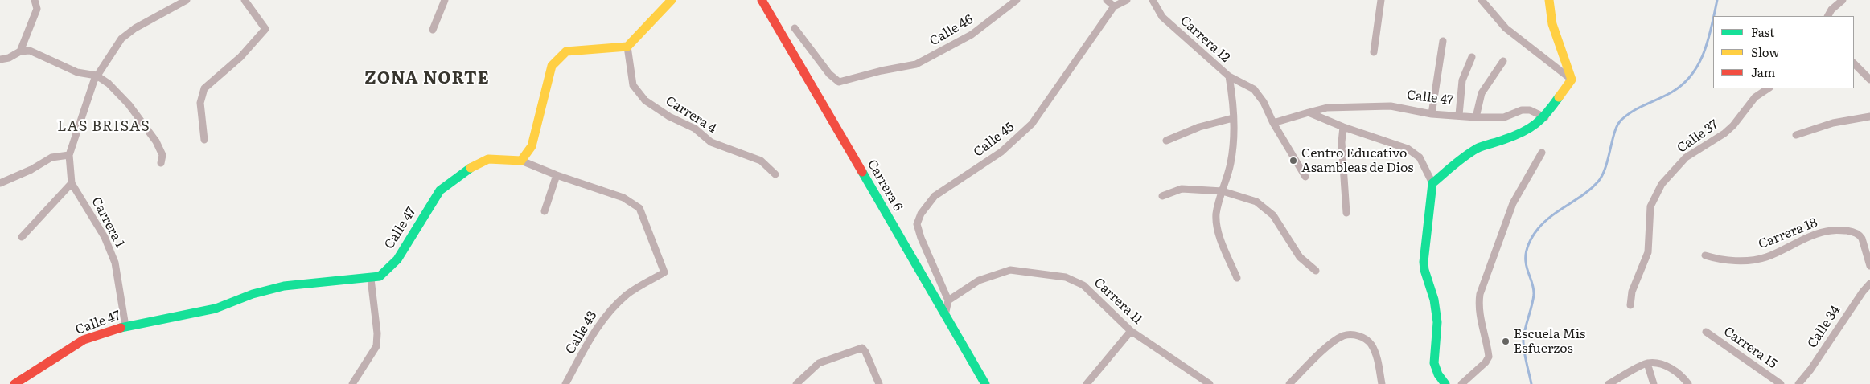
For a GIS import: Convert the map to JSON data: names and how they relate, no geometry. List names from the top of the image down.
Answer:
{
  "streets": {
    "street": [
      "Calle 46",
      "Carrera 12",
      "Calle 47",
      "Carrera 4",
      "Calle 37",
      "Calle 45",
      "Carrera 6",
      "Carrera 1",
      "Carrera 18",
      "Carrera 11",
      "Calle 34",
      "Calle 43",
      "Carrera 15"
    ]
  },
  "crossings": [
    ["Carrera 12", "Calle 47"],
    ["Calle 47", "Carrera 1"],
    ["Calle 45", "Carrera 11"]
  ],
  "districts": ["ZONA NORTE", "LAS BRISAS"],
  "places": ["Centro Educativo Asambleas de Dios", "Escuela Mis Esfuerzos"],
  "legend": ["Fast", "Slow", "Jam"]
}
